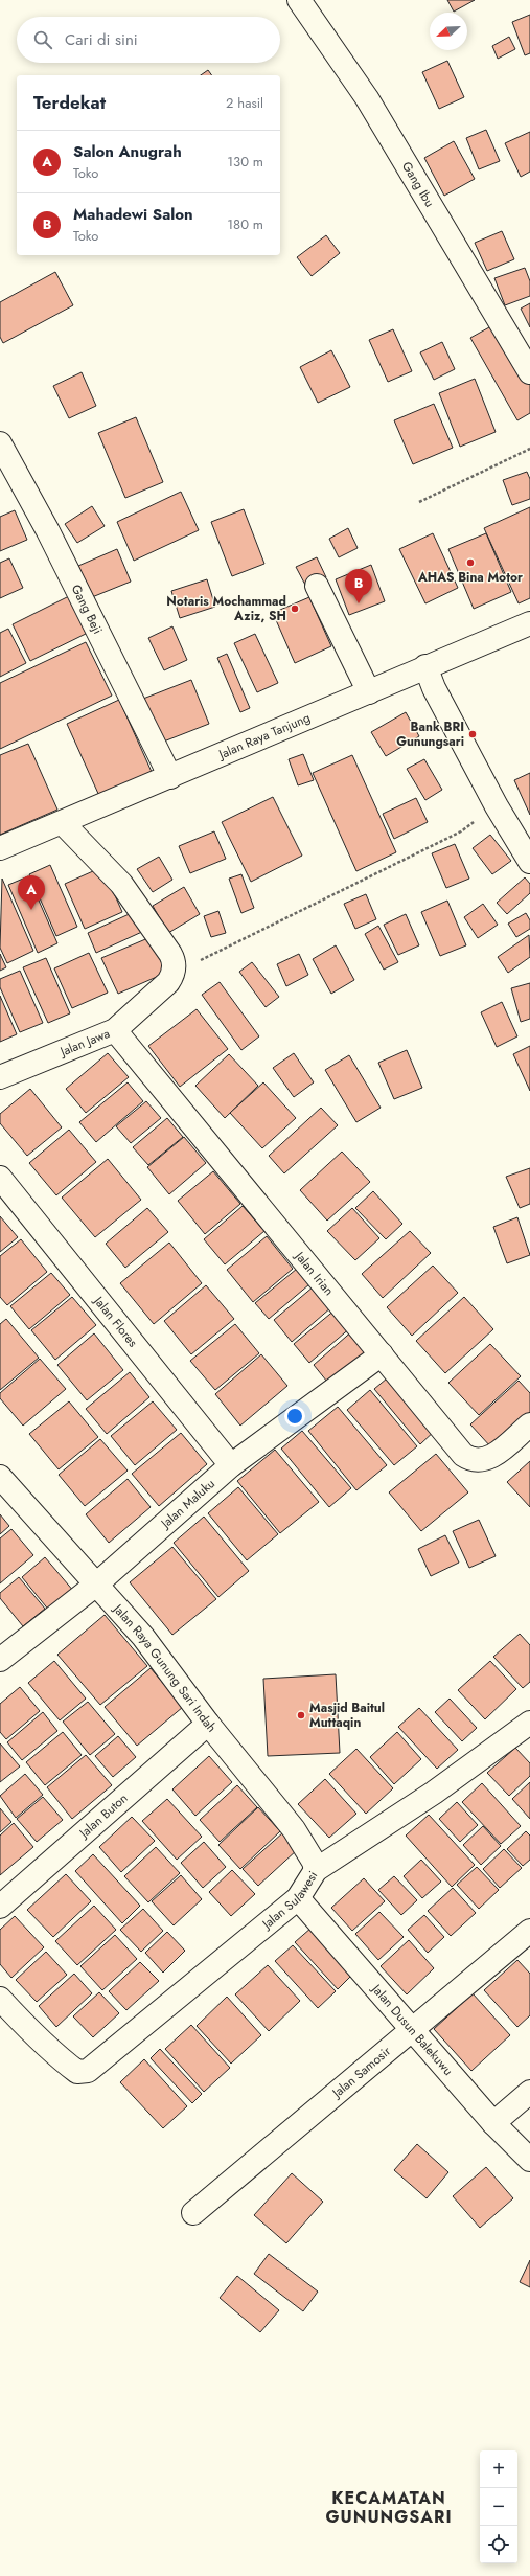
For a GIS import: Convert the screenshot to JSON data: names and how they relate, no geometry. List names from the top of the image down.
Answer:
{
  "streets": {
    "street": [
      "Gang Ibu",
      "Gang Beji",
      "Jalan Raya Tanjung",
      "Jalan Jawa",
      "Jalan Irian",
      "Jalan Flores",
      "Jalan Maluku",
      "Jalan Raya Gunung Sari Indah",
      "Jalan Buton",
      "Jalan Sulawesi",
      "Jalan Dusun Balekuwu",
      "Jalan Samosir"
    ]
  },
  "crossings": [
    ["Gang Beji", "Jalan Raya Tanjung"],
    ["Jalan Jawa", "Jalan Irian"],
    ["Jalan Irian", "Jalan Maluku"],
    ["Jalan Flores", "Jalan Maluku"],
    ["Jalan Maluku", "Jalan Raya Gunung Sari Indah"],
    ["Jalan Raya Gunung Sari Indah", "Jalan Buton"],
    ["Jalan Raya Gunung Sari Indah", "Jalan Sulawesi"],
    ["Jalan Sulawesi", "Jalan Dusun Balekuwu"],
    ["Jalan Dusun Balekuwu", "Jalan Samosir"]
  ],
  "districts": ["KECAMATAN GUNUNGSARI"],
  "places": [
    "AHAS Bina Motor",
    "Notaris Mochammad Aziz, SH",
    "Bank BRI Gunungsari",
    "Masjid Baitul Muttaqin"
  ],
  "north": "bottom left",
  "page": {
    "search": "Cari di sini",
    "heading": ["Terdekat", "2 hasil"],
    "list": [
      {
        "mark": "A",
        "name": "Salon Anugrah",
        "note": "Toko",
        "value": "130 m"
      },
      {
        "mark": "B",
        "name": "Mahadewi Salon",
        "note": "Toko",
        "value": "180 m"
      }
    ],
    "pins": ["B", "A"],
    "map_buttons": ["+", "−"]
  }
}
